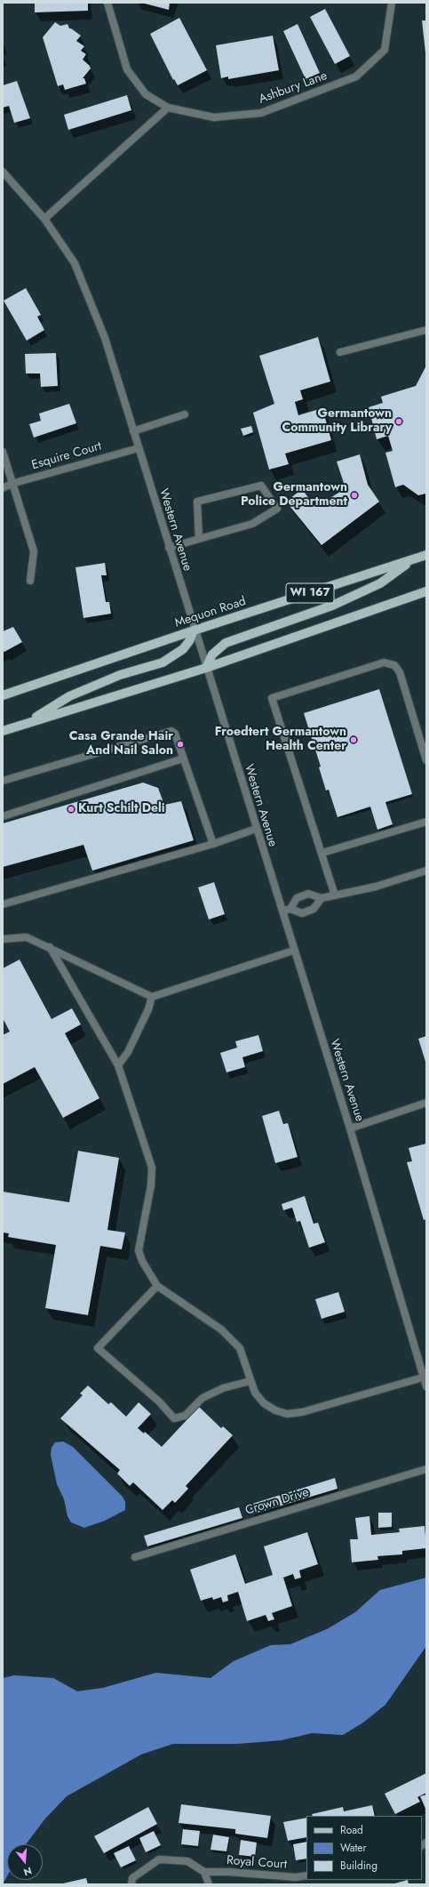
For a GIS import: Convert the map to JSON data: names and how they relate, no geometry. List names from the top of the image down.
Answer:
{
  "streets": {
    "main road": ["WI 167", "Mequon Road"],
    "street": [
      "Ashbury Lane",
      "Esquire Court",
      "Western Avenue",
      "Crown Drive",
      "Royal Court"
    ]
  },
  "crossings": [
    ["Esquire Court", "Western Avenue"],
    ["Western Avenue", "Mequon Road"]
  ],
  "places": [
    "Germantown Community Library",
    "Germantown Police Department",
    "Froedtert Germantown Health Center",
    "Casa Grande Hair And Nail Salon",
    "Kurt Schilt Deli"
  ],
  "legend": ["Road", "Water", "Building"],
  "north": "bottom"
}
